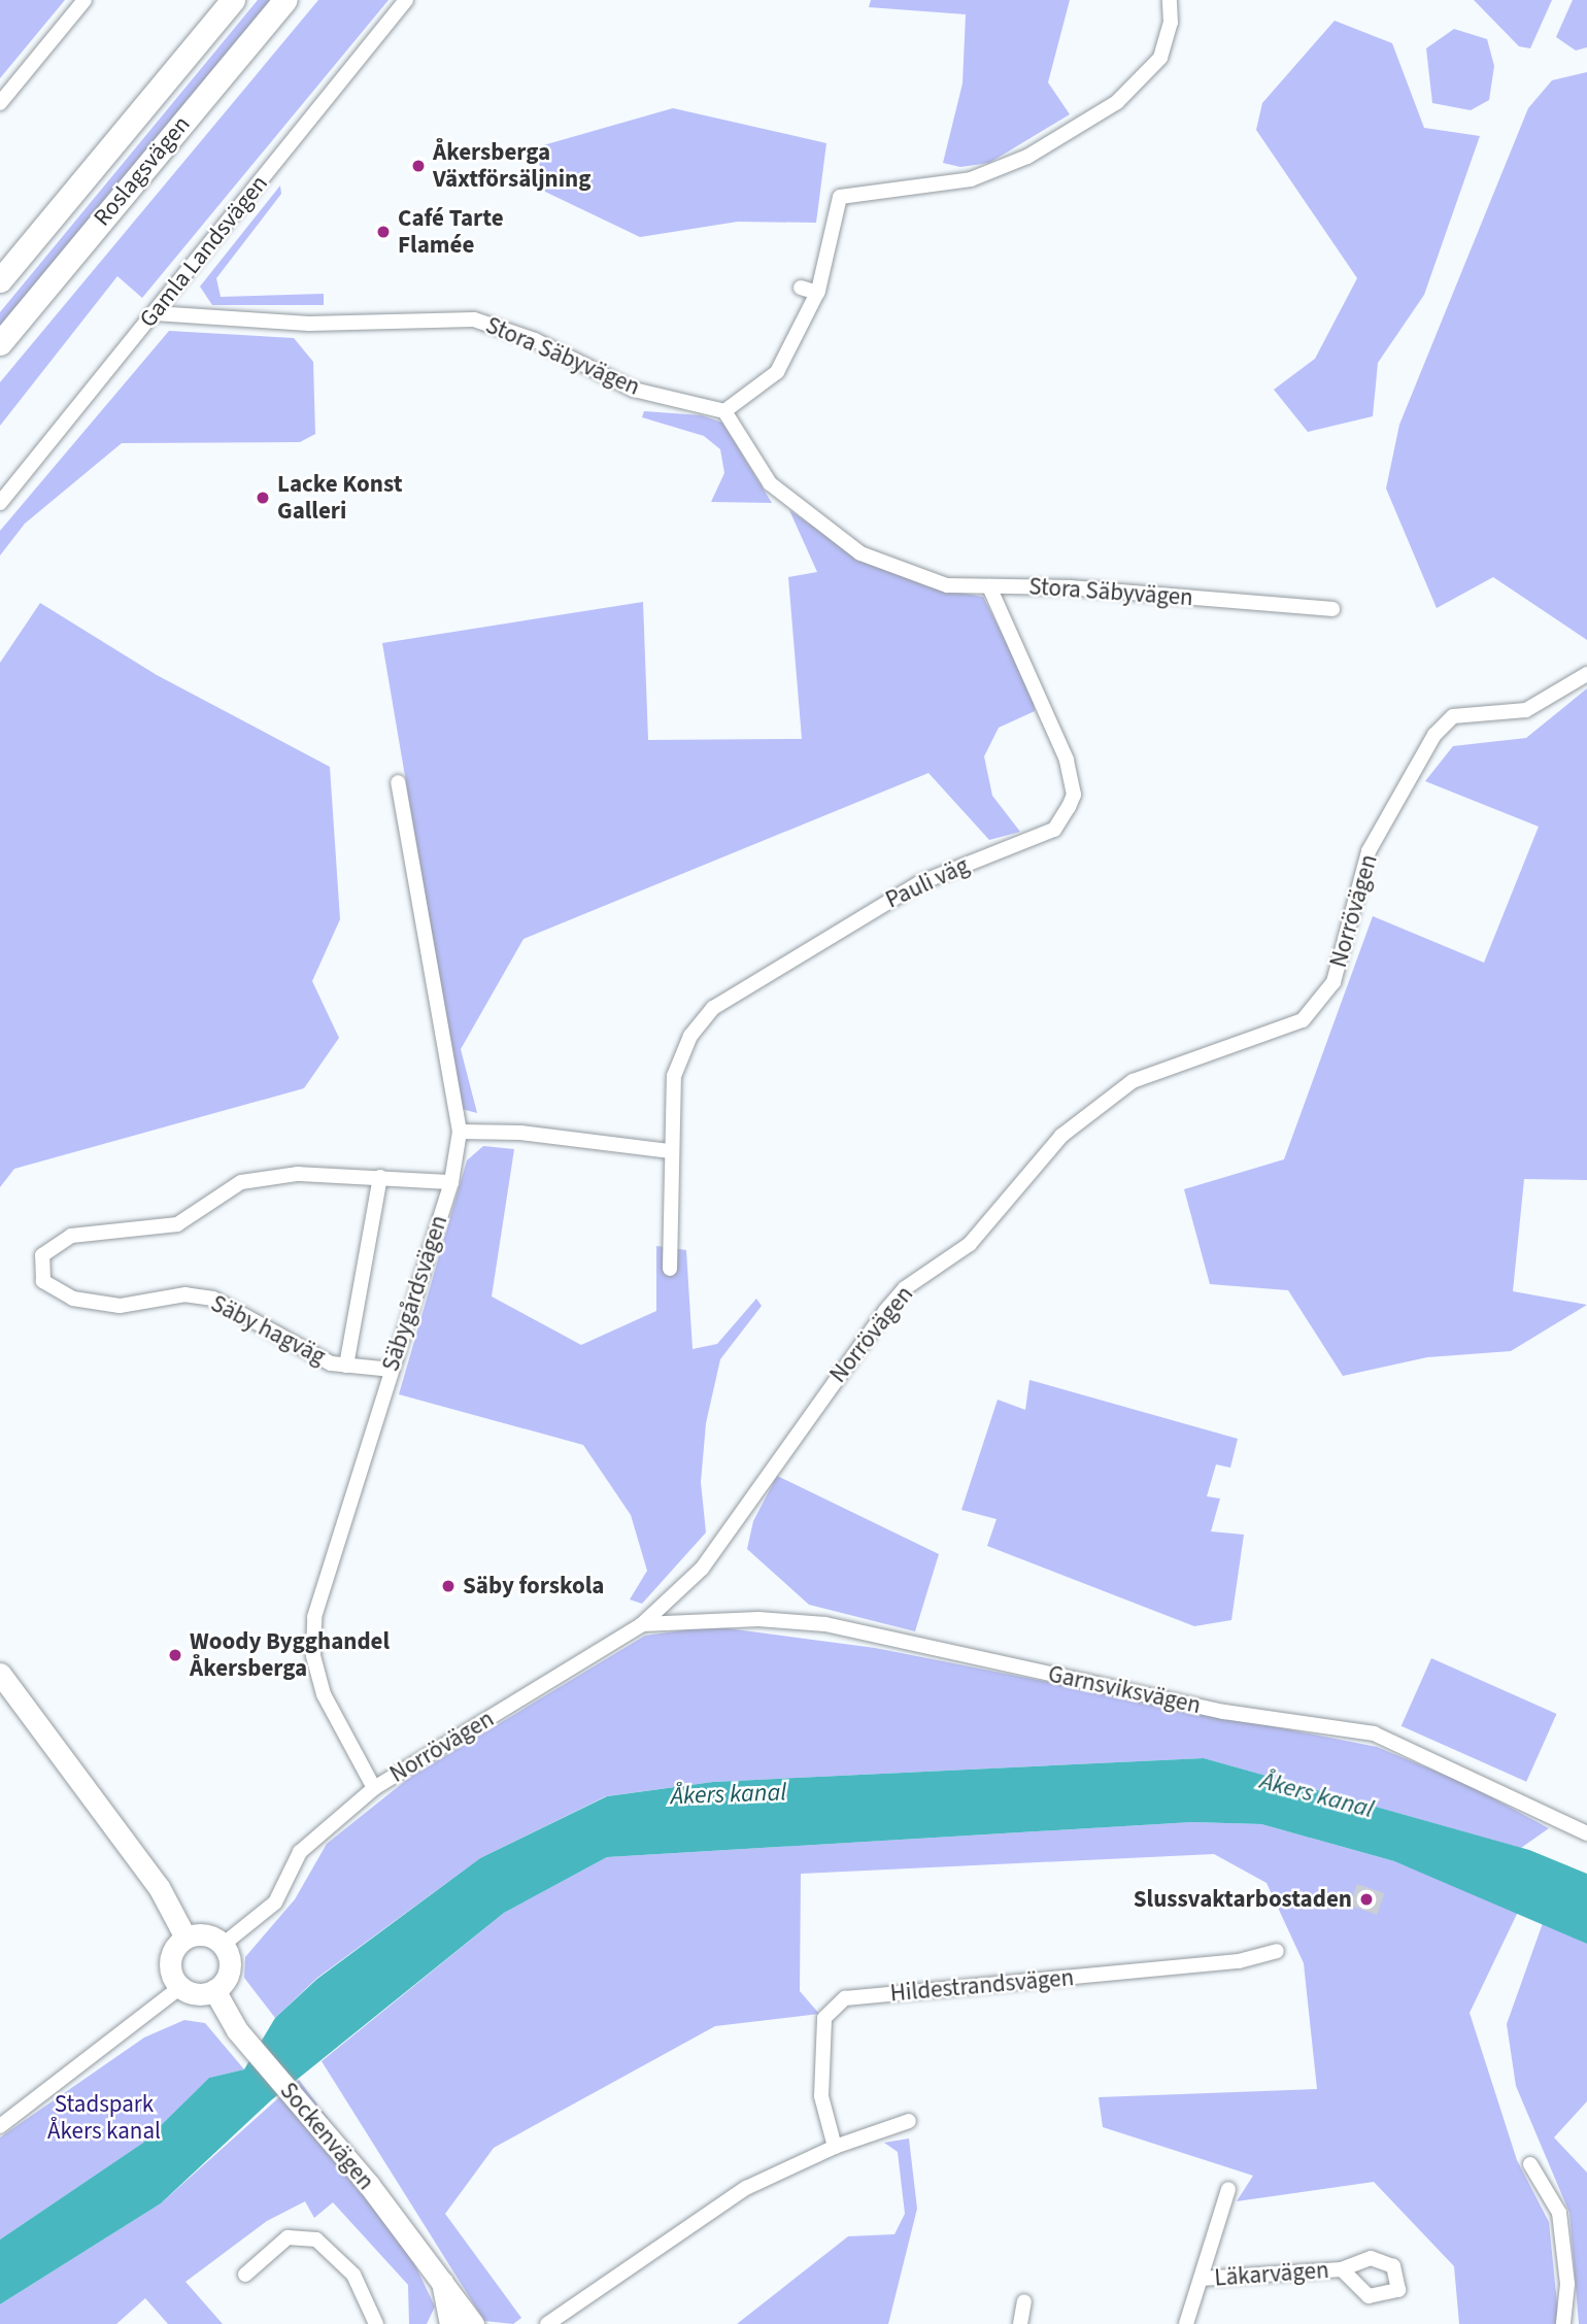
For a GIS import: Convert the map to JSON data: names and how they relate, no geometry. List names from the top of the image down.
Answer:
{
  "streets": {
    "main road": ["Roslagsvägen"],
    "street": [
      "Gamla Landsvägen",
      "Stora Säbyvägen",
      "Pauli väg",
      "Norrövägen",
      "Säbygårdsvägen",
      "Säby hagväg",
      "Garnsviksvägen",
      "Hildestrandsvägen",
      "Sockenvägen",
      "Läkarvägen"
    ]
  },
  "crossings": [
    ["Gamla Landsvägen", "Stora Säbyvägen"],
    ["Stora Säbyvägen", "Pauli väg"],
    ["Norrövägen", "Säbygårdsvägen"],
    ["Norrövägen", "Garnsviksvägen"],
    ["Norrövägen", "Sockenvägen"],
    ["Säbygårdsvägen", "Säby hagväg"]
  ],
  "water": ["Åkers kanal"],
  "parks": ["Stadspark Åkers kanal"],
  "places": [
    "Åkersberga Växtförsäljning",
    "Café Tarte Flamée",
    "Lacke Konst Galleri",
    "Säby forskola",
    "Woody Bygghandel Åkersberga",
    "Slussvaktarbostaden"
  ]
}
